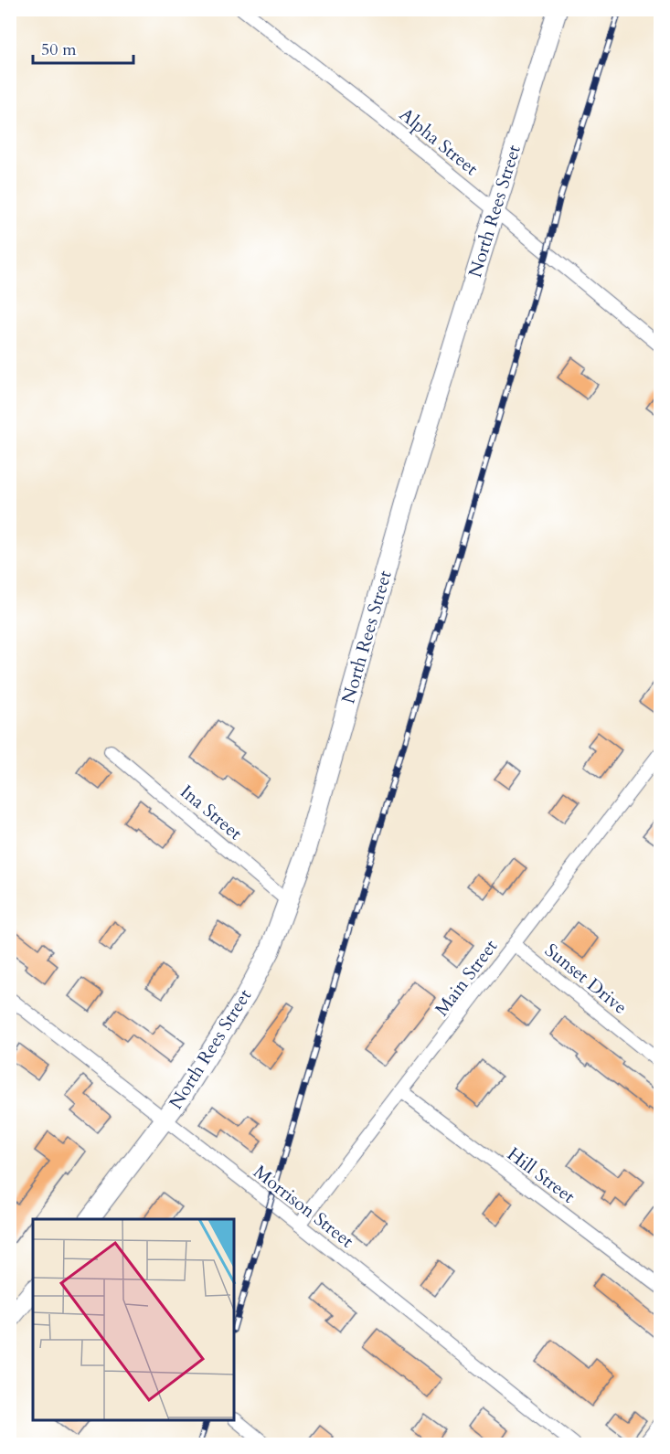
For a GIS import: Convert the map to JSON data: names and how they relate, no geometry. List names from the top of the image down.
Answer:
{
  "streets": {
    "main road": ["North Rees Street"],
    "street": [
      "Alpha Street",
      "Ina Street",
      "Main Street",
      "Sunset Drive",
      "Hill Street",
      "Morrison Street"
    ]
  },
  "crossings": [
    ["Alpha Street", "North Rees Street"],
    ["North Rees Street", "Ina Street"],
    ["North Rees Street", "Morrison Street"],
    ["Main Street", "Sunset Drive"],
    ["Main Street", "Hill Street"],
    ["Main Street", "Morrison Street"]
  ],
  "scale_bar": "50 m"
}
